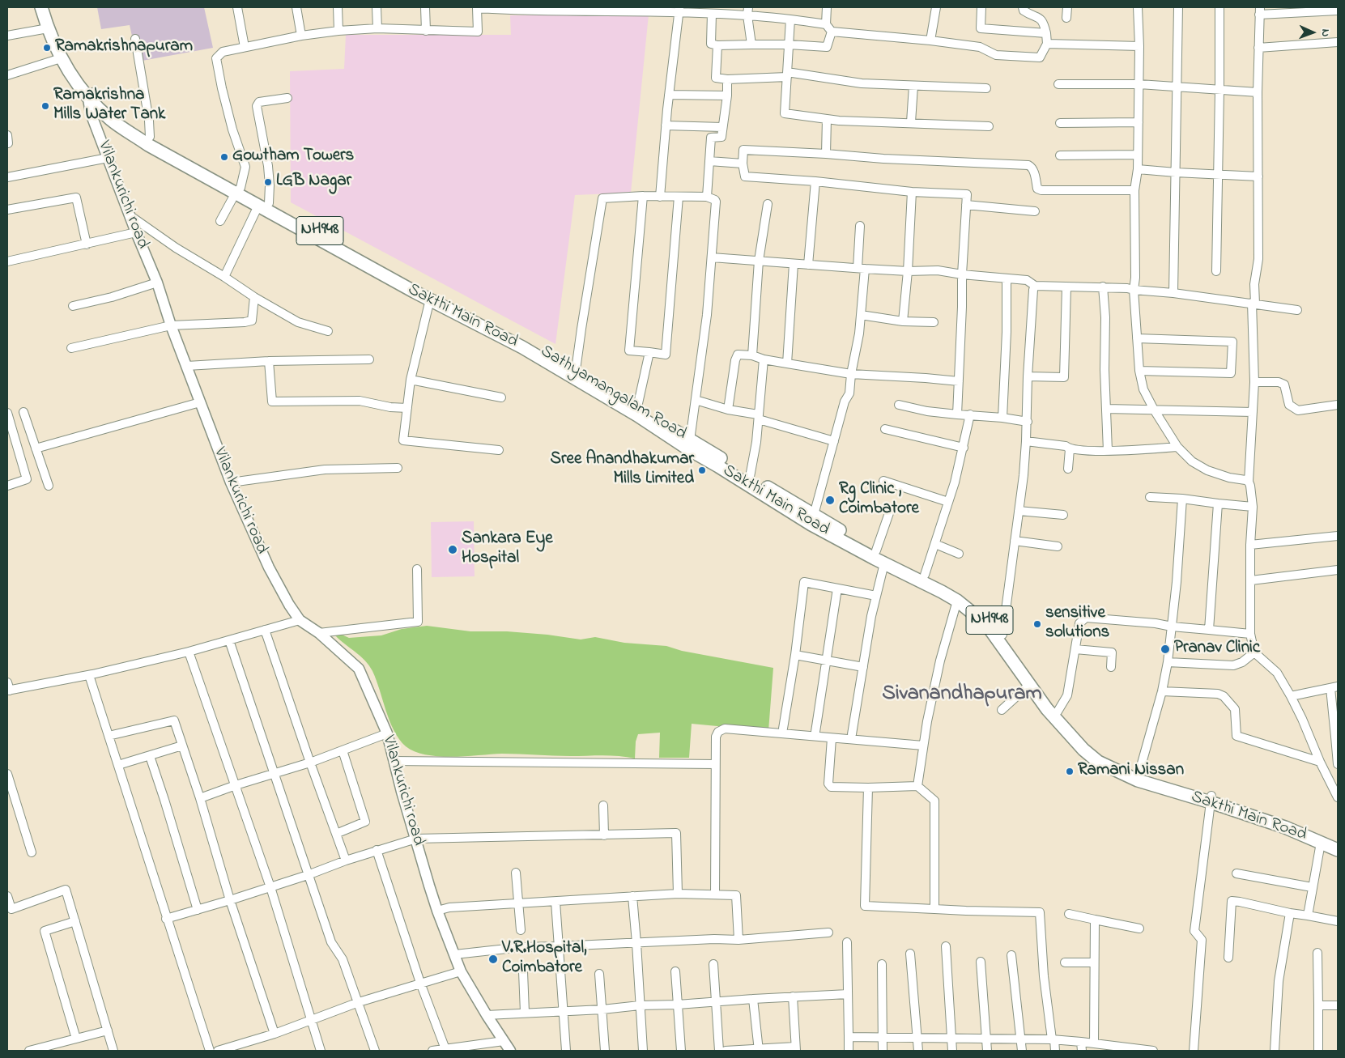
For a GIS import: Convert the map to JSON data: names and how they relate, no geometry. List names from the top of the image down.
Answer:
{
  "streets": {
    "highway": ["NH948", "Sakthi Main Road", "Sathyamangalam Road"],
    "main road": ["Vilankurichi road"]
  },
  "crossings": [
    ["Vilankurichi road", "NH948"],
    ["Vilankurichi road", "Sathyamangalam Road"],
    ["NH948", "Sakthi Main Road"],
    ["NH948", "Sathyamangalam Road"],
    ["Sakthi Main Road", "Sathyamangalam Road"]
  ],
  "districts": ["Sivanandhapuram"],
  "places": [
    "Ramakrishnapuram",
    "Ramakrishna Mills Water Tank",
    "Gowtham Towers",
    "LGB Nagar",
    "Sree Anandhakumar Mills Limited",
    "Rg Clinic , Coimbatore",
    "Sankara Eye Hospital",
    "sensitive solutions",
    "Pranav Clinic",
    "Ramani Nissan",
    "V.R.Hospital, Coimbatore"
  ],
  "north": "right"
}
